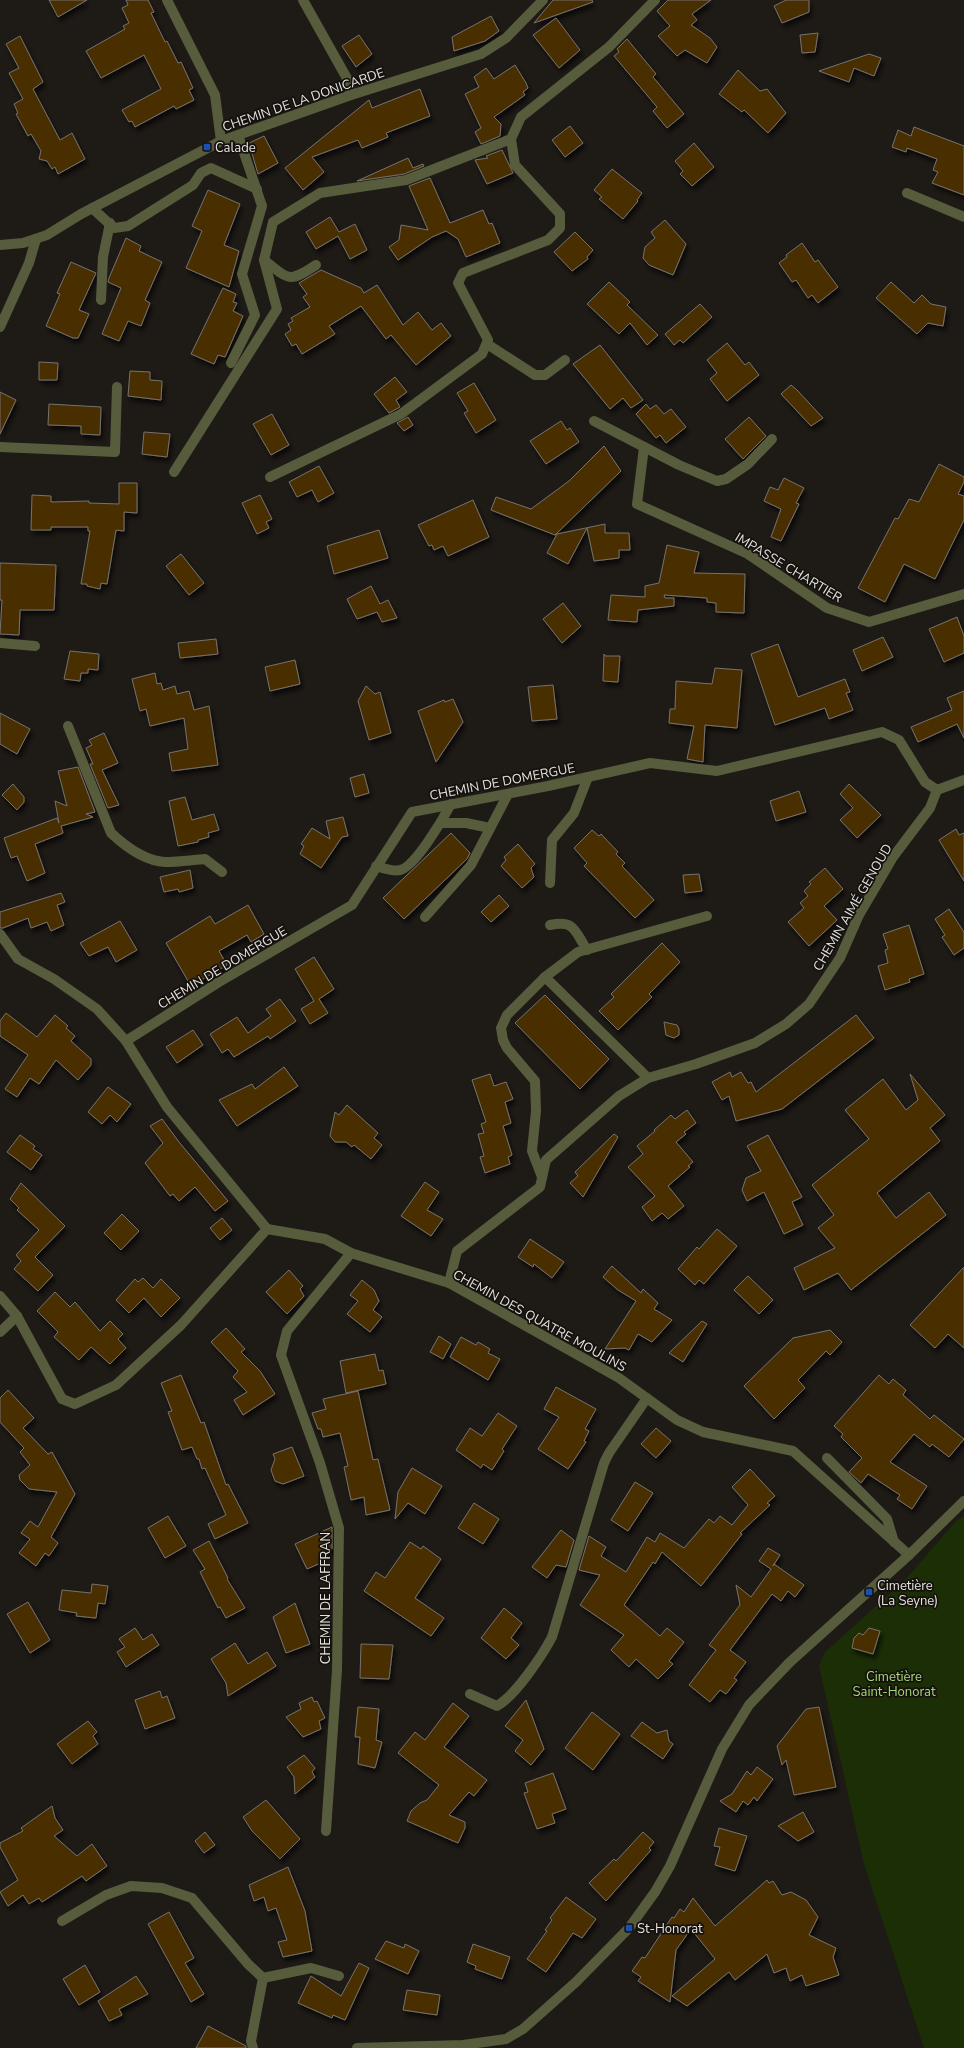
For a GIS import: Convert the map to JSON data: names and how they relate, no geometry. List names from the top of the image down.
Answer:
{
  "streets": {
    "street": [
      "CHEMIN DE LA DONICARDE",
      "IMPASSE CHARTIER",
      "CHEMIN DE DOMERGUE",
      "CHEMIN AIMÉ GENOUD",
      "CHEMIN DES QUATRE MOULINS",
      "CHEMIN DE LAFFRAN"
    ]
  },
  "crossings": [
    ["CHEMIN DE DOMERGUE", "CHEMIN AIMÉ GENOUD"],
    ["CHEMIN AIMÉ GENOUD", "CHEMIN DES QUATRE MOULINS"],
    ["CHEMIN DES QUATRE MOULINS", "CHEMIN DE LAFFRAN"]
  ],
  "parks": ["Cimetière Saint-Honorat"],
  "places": {
    "transit": ["Calade", "Cimetière (La Seyne)", "St-Honorat"]
  }
}
